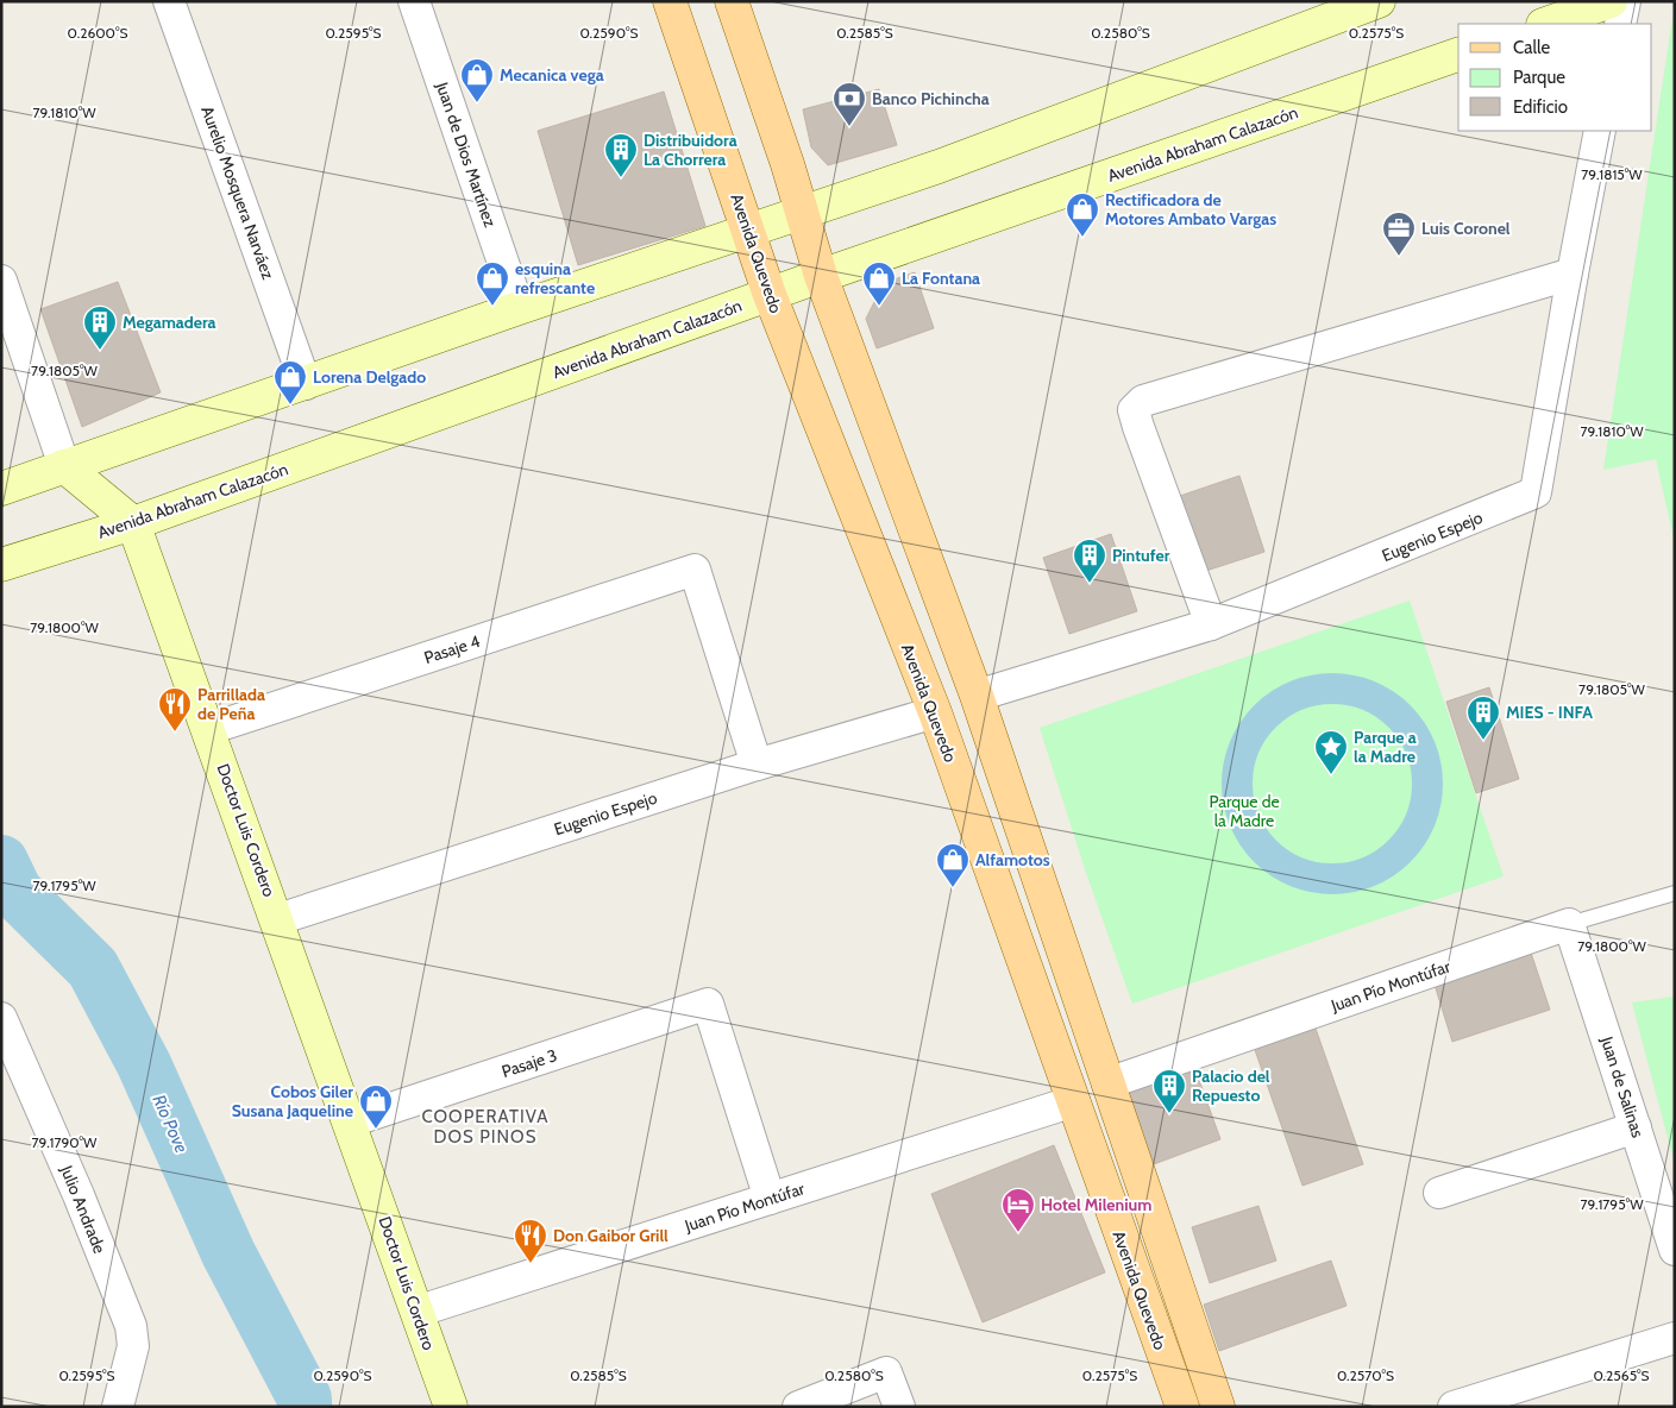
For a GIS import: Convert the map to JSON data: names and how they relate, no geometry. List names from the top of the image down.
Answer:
{
  "streets": {
    "main road": ["Avenida Abraham Calazacón", "Avenida Quevedo", "Doctor Luis Cordero"],
    "street": [
      "Juan de Dios Martínez",
      "Aurelio Mosquera Narváez",
      "Eugenio Espejo",
      "Pasaje 4",
      "Juan Pío Montúfar",
      "Pasaje 3",
      "Juan de Salinas",
      "Julio Andrade"
    ]
  },
  "crossings": [
    ["Avenida Abraham Calazacón", "Avenida Quevedo"],
    ["Avenida Abraham Calazacón", "Doctor Luis Cordero"],
    ["Avenida Quevedo", "Eugenio Espejo"],
    ["Avenida Quevedo", "Juan Pío Montúfar"],
    ["Eugenio Espejo", "Pasaje 4"],
    ["Eugenio Espejo", "Doctor Luis Cordero"],
    ["Pasaje 4", "Doctor Luis Cordero"],
    ["Doctor Luis Cordero", "Juan Pío Montúfar"],
    ["Doctor Luis Cordero", "Pasaje 3"],
    ["Juan Pío Montúfar", "Pasaje 3"],
    ["Juan Pío Montúfar", "Juan de Salinas"]
  ],
  "districts": ["COOPERATIVA DOS PINOS"],
  "water": ["Río Pove"],
  "parks": ["Parque de la Madre"],
  "places": {
    "shop": [
      "Mecanica vega",
      "Rectificadora de Motores Ambato Vargas",
      "esquina refrescante",
      "La Fontana",
      "Lorena Delgado",
      "Alfamotos",
      "Cobos Giler Susana Jaqueline"
    ],
    "bank": ["Banco Pichincha"],
    "building": [
      "Distribuidora La Chorrera",
      "Megamadera",
      "Pintufer",
      "MIES - INFA",
      "Palacio del Repuesto"
    ],
    "office": ["Luis Coronel"],
    "restaurant": ["Parrillada de Peña", "Don Gaibor Grill"],
    "place": ["Parque a la Madre"],
    "hotel": ["Hotel Milenium"]
  },
  "legend": ["Calle", "Parque", "Edificio"],
  "coordinates": [
    "0.2600°S",
    "0.2595°S",
    "0.2590°S",
    "0.2585°S",
    "0.2580°S",
    "0.2575°S",
    "79.1810°W",
    "79.1815°W",
    "79.1805°W",
    "79.1800°W",
    "79.1795°W",
    "79.1790°W",
    "0.2570°S",
    "0.2565°S"
  ]
}
